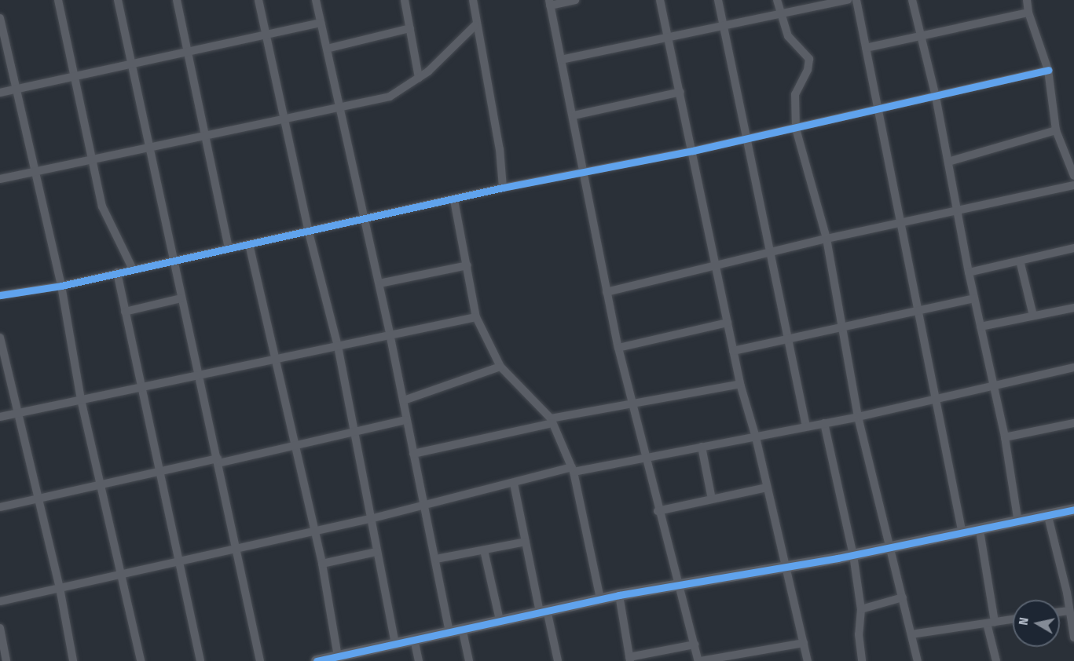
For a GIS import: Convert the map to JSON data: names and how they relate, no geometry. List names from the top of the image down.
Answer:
{
  "north": "left"
}
